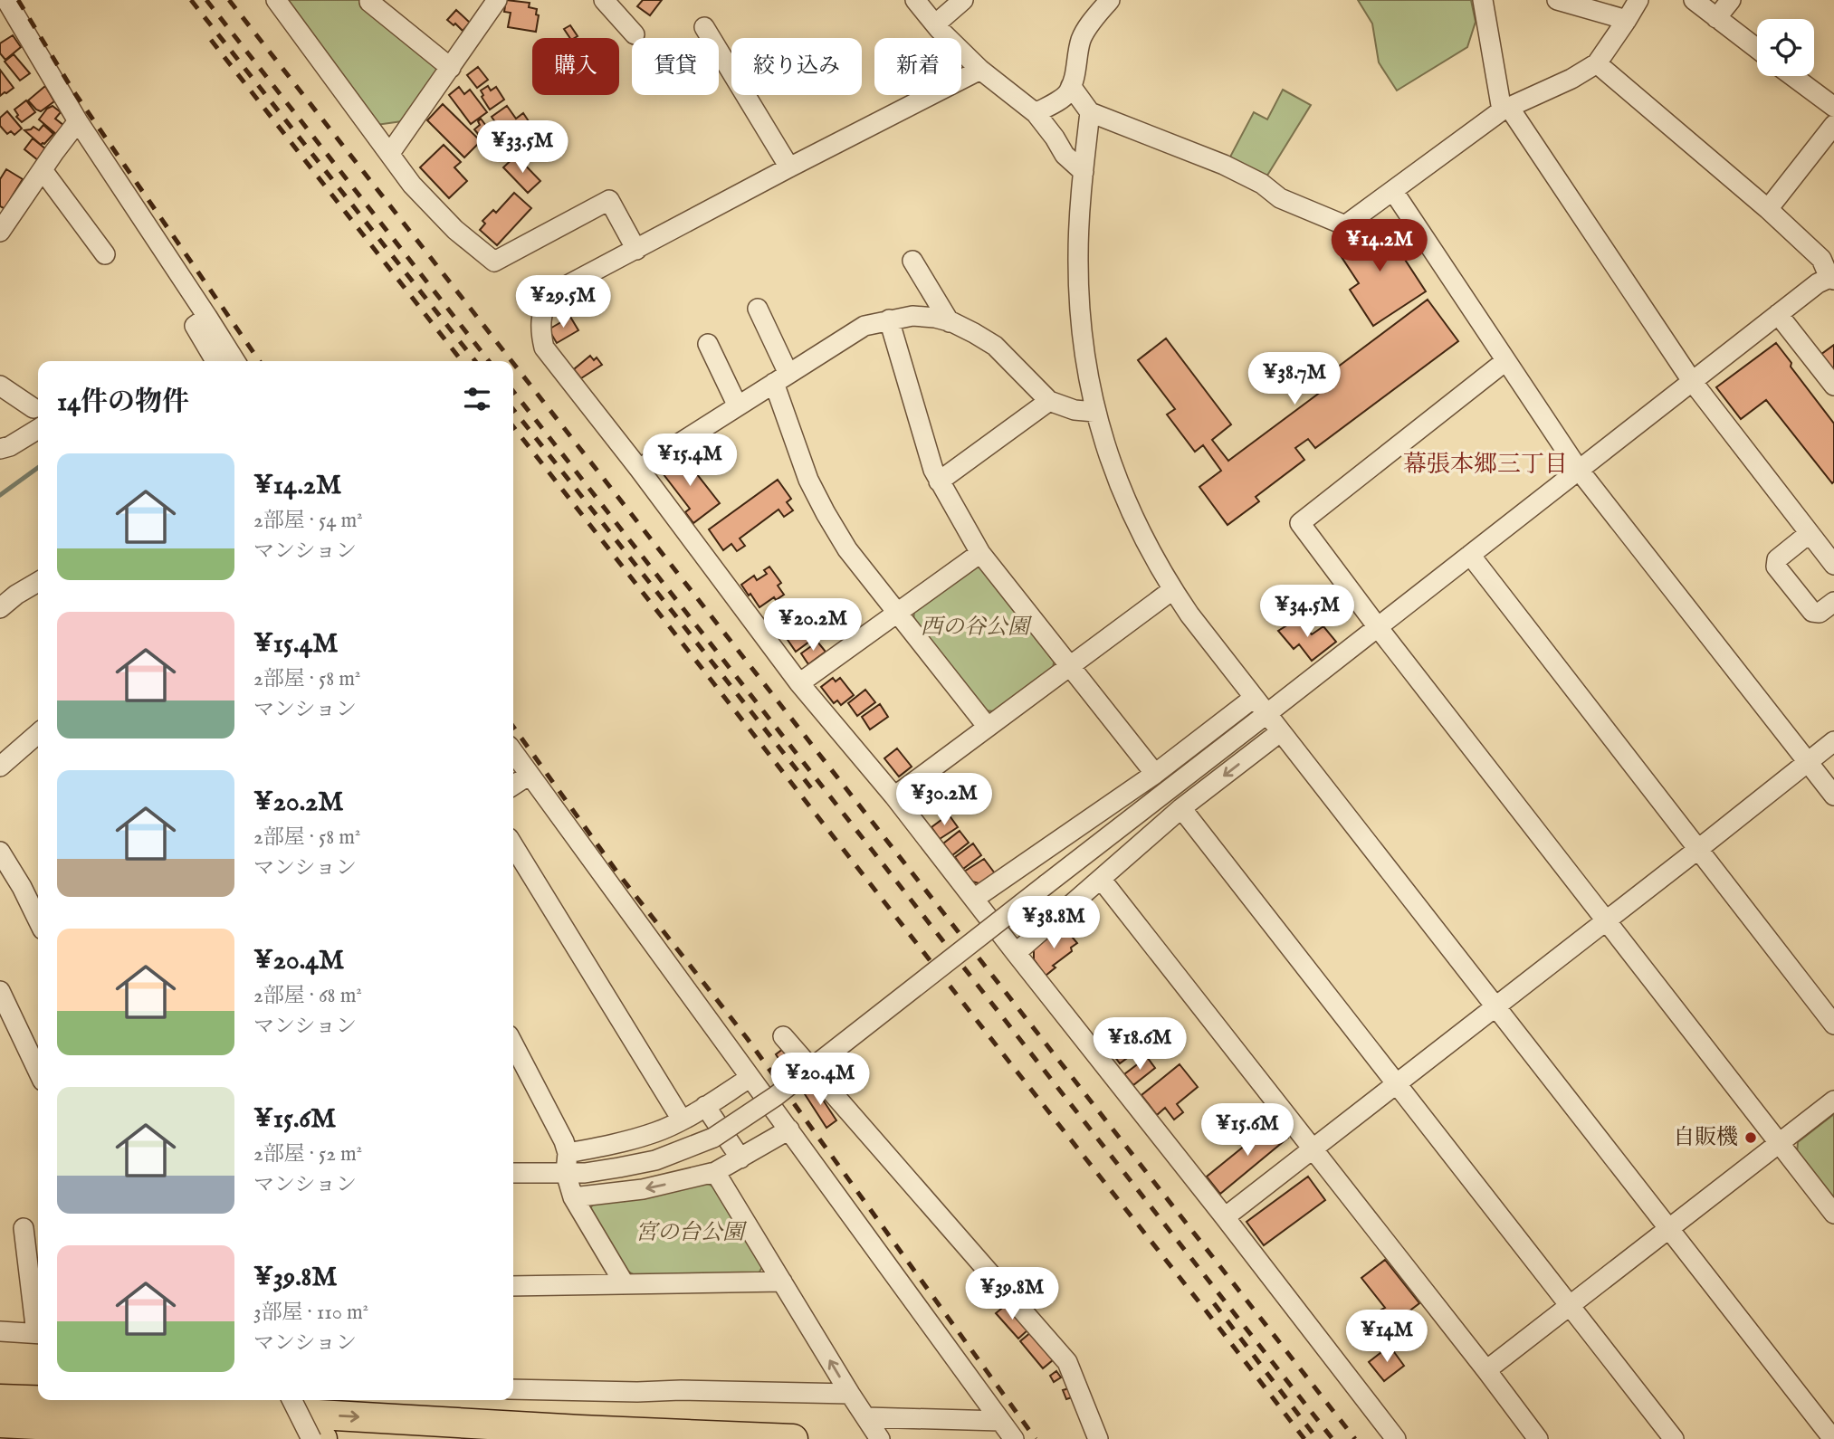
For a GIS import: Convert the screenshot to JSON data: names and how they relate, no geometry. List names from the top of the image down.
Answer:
{
  "districts": ["幕張本郷三丁目"],
  "parks": ["西の谷公園", "宮の台公園"],
  "places": ["自販機"],
  "page": {
    "chip": [
      "購入",
      "賃貸",
      "絞り込み",
      "新着"
    ],
    "price": [
      "¥33.5M",
      "¥14.2M",
      "¥29.5M",
      "¥38.7M",
      "¥15.4M",
      "¥34.5M",
      "¥20.2M",
      "¥30.2M",
      "¥38.8M",
      "¥18.6M",
      "¥20.4M",
      "¥15.6M",
      "¥39.8M",
      "¥14M"
    ],
    "heading": "14件の物件",
    "list": [
      {
        "name": "¥14.2M",
        "note": "2部屋 · 54 m² · マンション"
      },
      {
        "name": "¥15.4M",
        "note": "2部屋 · 58 m² · マンション"
      },
      {
        "name": "¥20.2M",
        "note": "2部屋 · 58 m² · マンション"
      },
      {
        "name": "¥20.4M",
        "note": "2部屋 · 68 m² · マンション"
      },
      {
        "name": "¥15.6M",
        "note": "2部屋 · 52 m² · マンション"
      },
      {
        "name": "¥39.8M",
        "note": "3部屋 · 110 m² · マンション"
      }
    ]
  }
}
